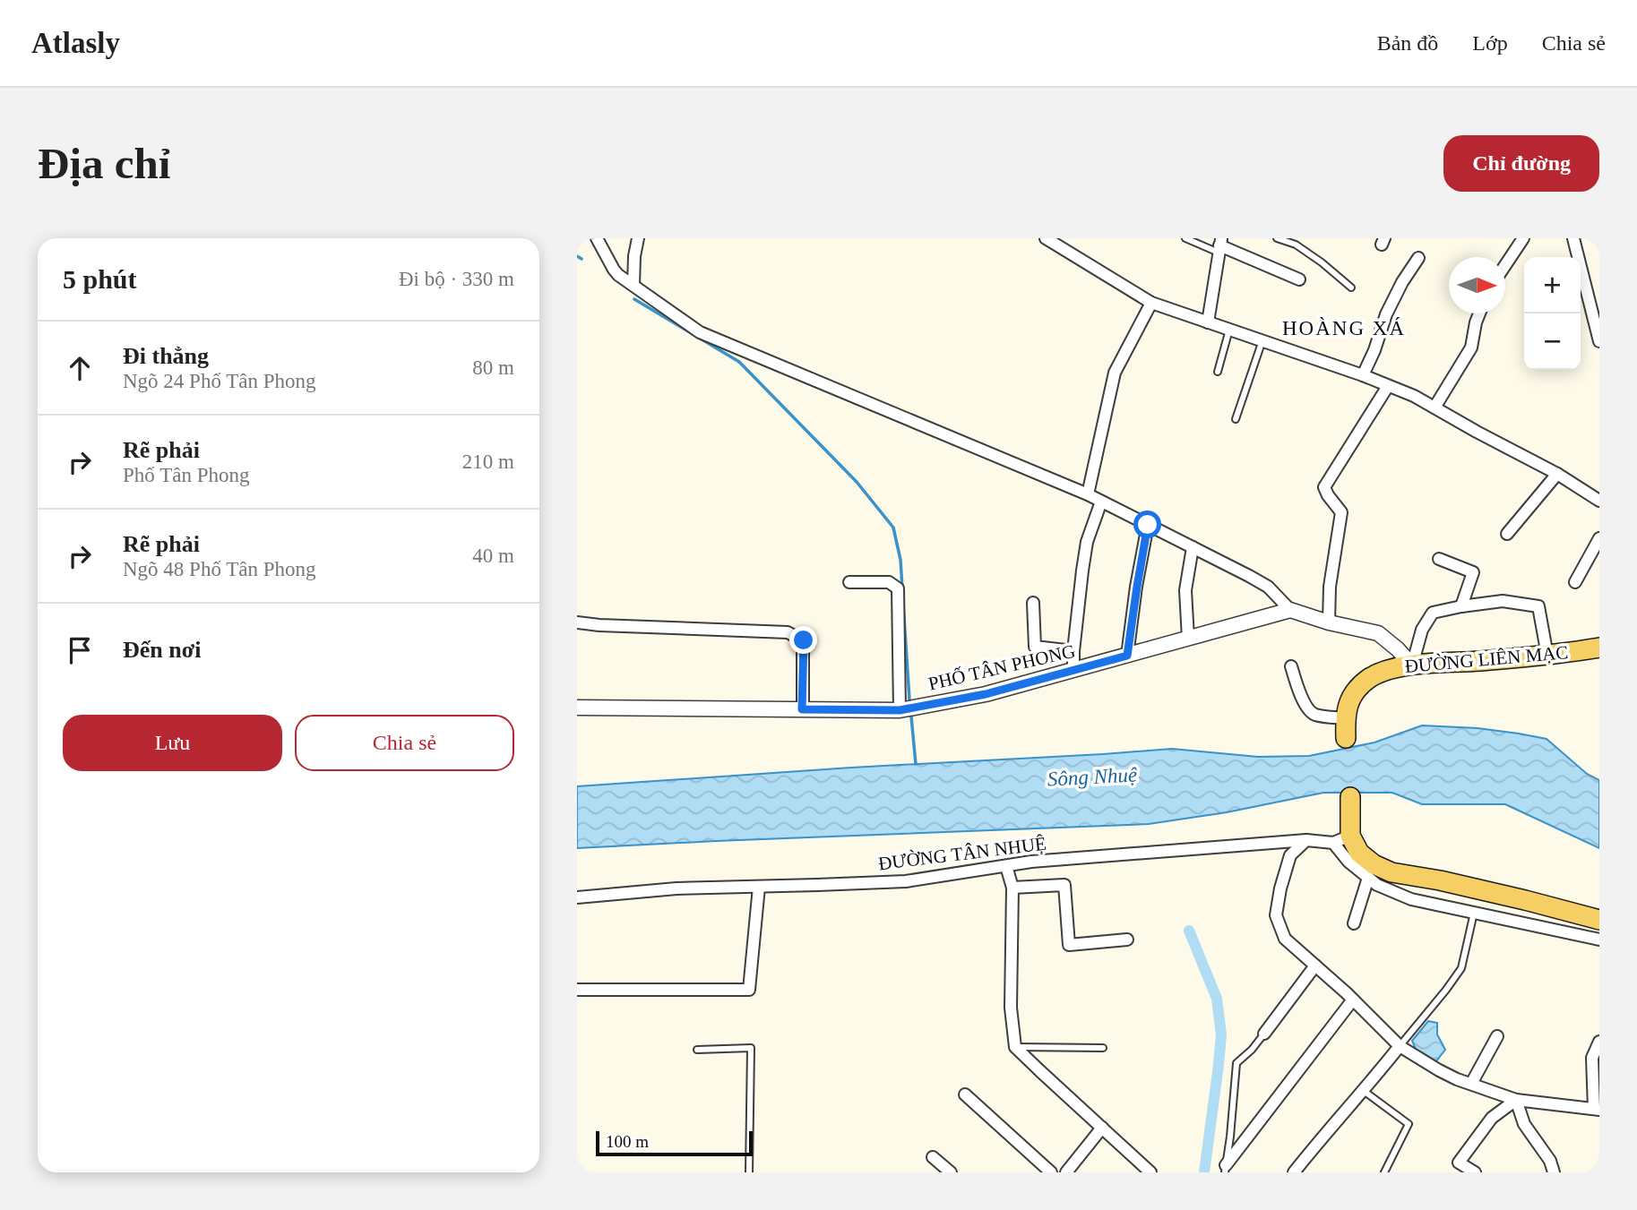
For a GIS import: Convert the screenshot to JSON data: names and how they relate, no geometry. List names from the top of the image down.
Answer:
{
  "streets": {
    "main road": ["ĐƯỜNG LIÊN MẠC"],
    "street": ["PHỐ TÂN PHONG", "ĐƯỜNG TÂN NHUỆ"]
  },
  "districts": ["HOÀNG XÁ"],
  "water": ["Sông Nhuệ"],
  "scale_bar": "100 m",
  "north": "right",
  "page": {
    "header": "Atlasly",
    "nav": ["Bản đồ", "Lớp", "Chia sẻ"],
    "buttons": [
      "Chỉ đường",
      ["Lưu", "Chia sẻ"]
    ],
    "title": "Địa chỉ",
    "heading": ["5 phút", "Đi bộ · 330 m"],
    "map_buttons": ["+", "−"],
    "list": [
      ["Đi thẳng", "Ngõ 24 Phố Tân Phong", "80 m"],
      ["Rẽ phải", "Phố Tân Phong", "210 m"],
      ["Rẽ phải", "Ngõ 48 Phố Tân Phong", "40 m"],
      "Đến nơi"
    ],
    "scale": "100 m"
  }
}
